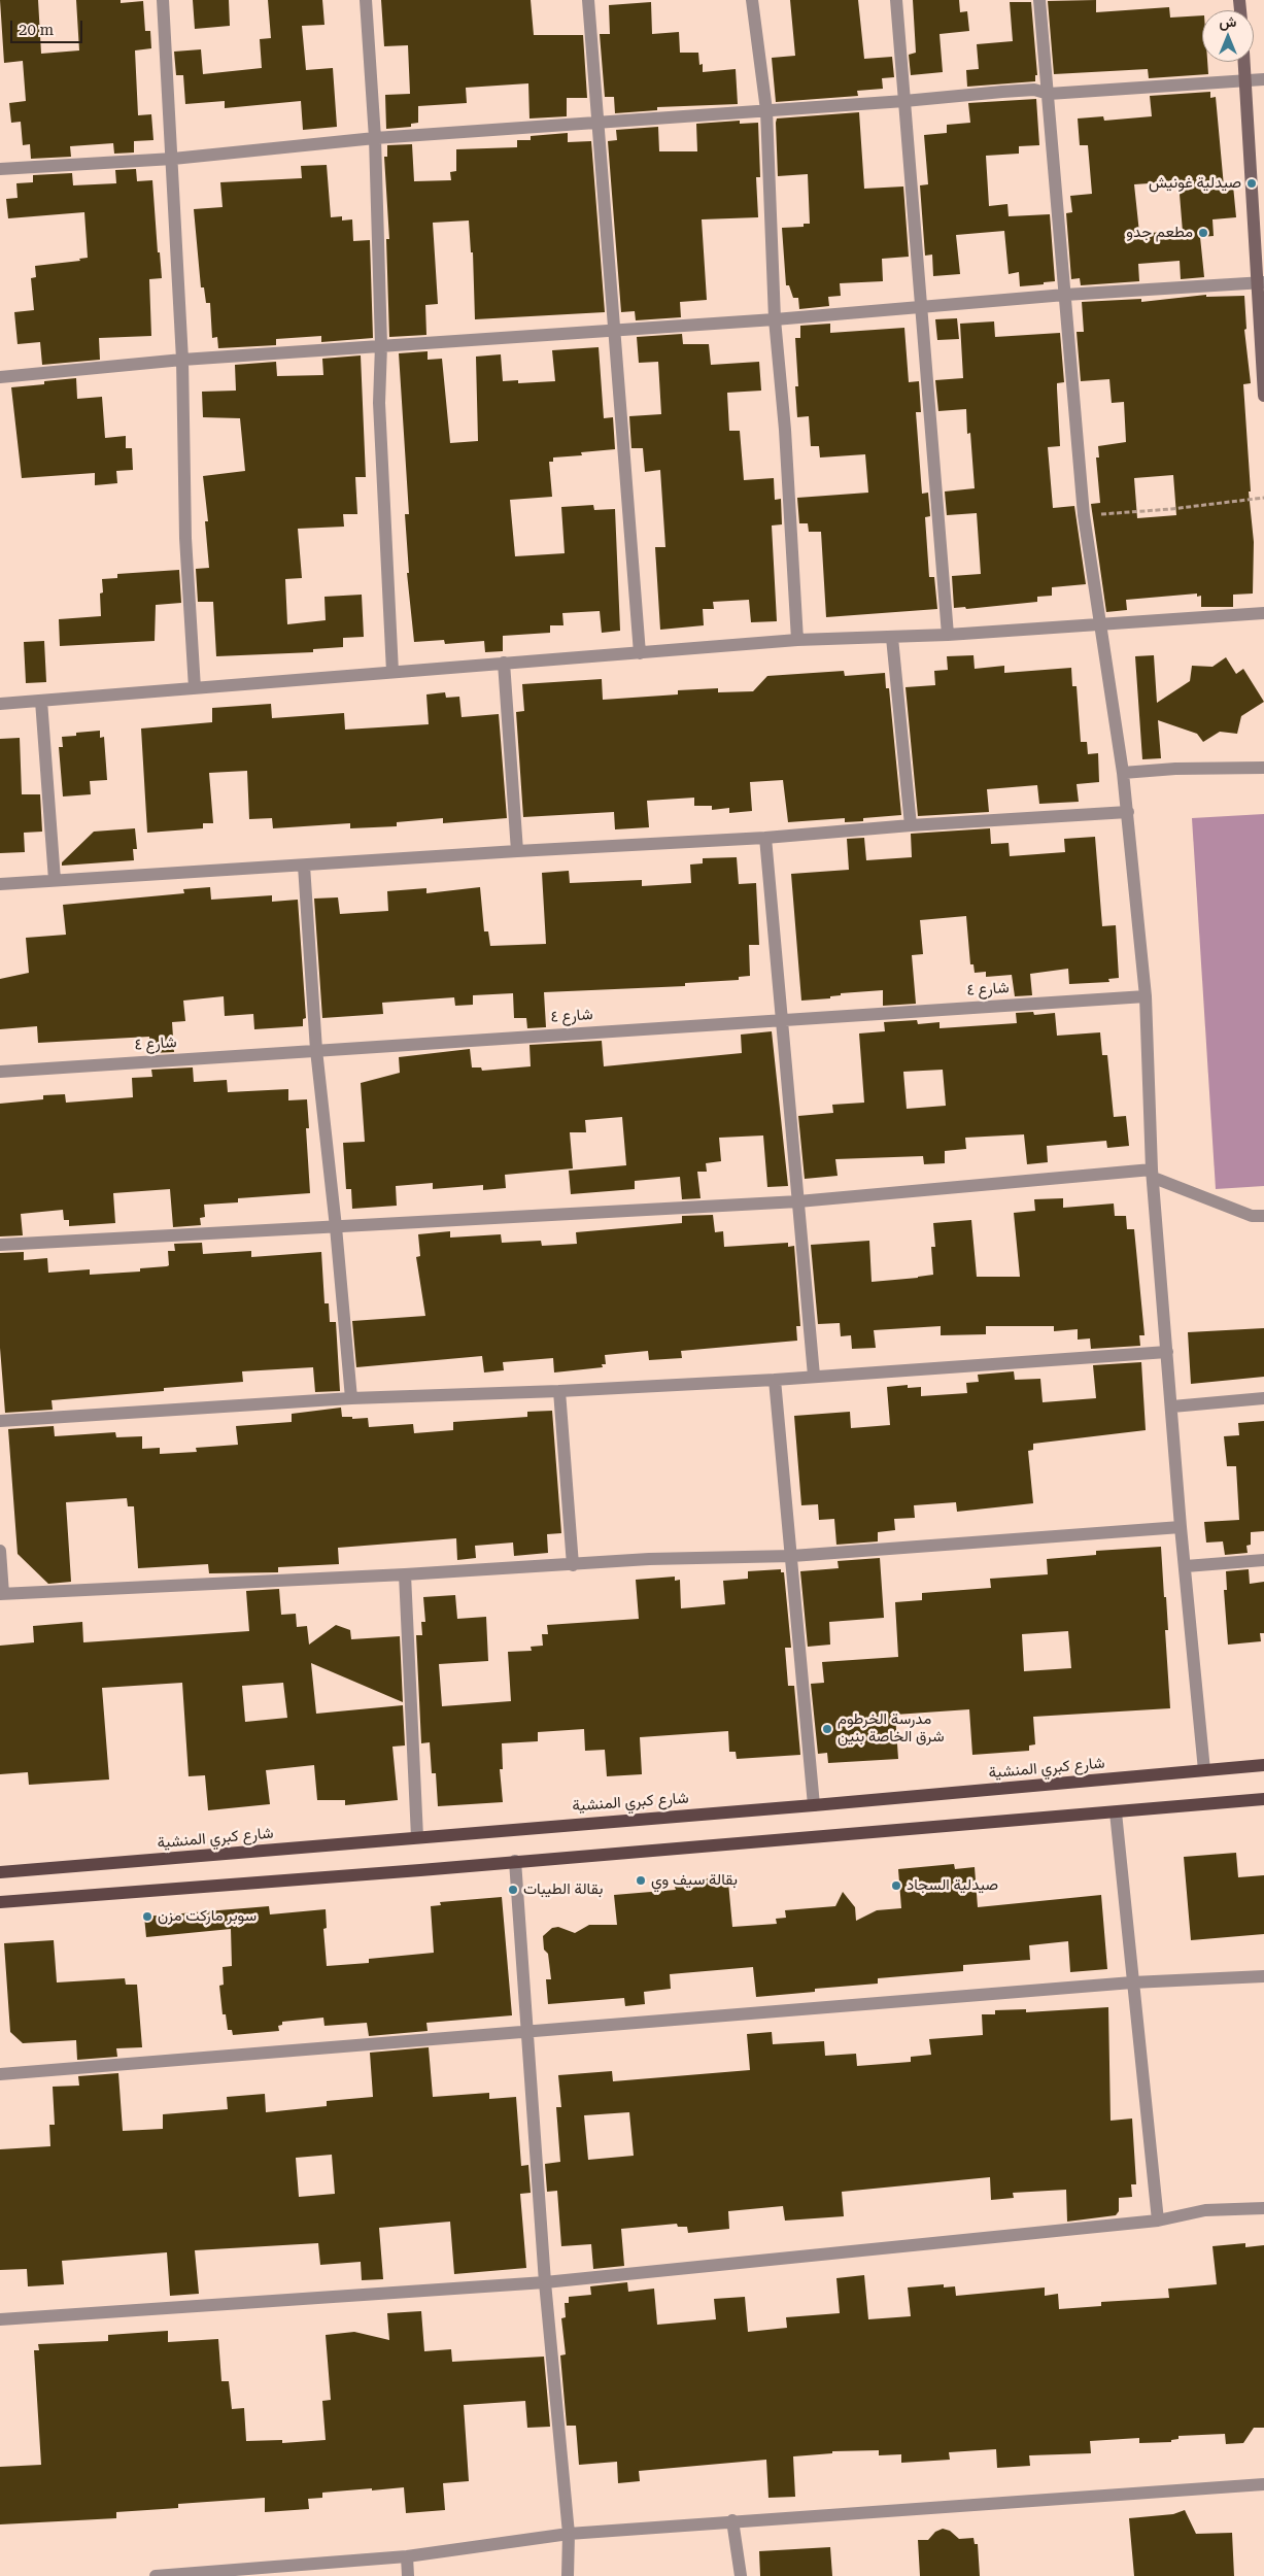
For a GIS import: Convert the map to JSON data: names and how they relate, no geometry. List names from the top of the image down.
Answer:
{
  "streets": {
    "main road": ["شارع كبري المنشية"],
    "street": ["شارع ٤"]
  },
  "places": [
    "صيدلية غونيش",
    "مطعم جدو",
    "مدرسة الخرطوم شرق الخاصة بنين",
    "بقالة سيف وي",
    "صيدلية السجاد",
    "بقالة الطيبات",
    "سوبر ماركت مزن"
  ],
  "scale_bar": "20 m",
  "north": "top"
}
